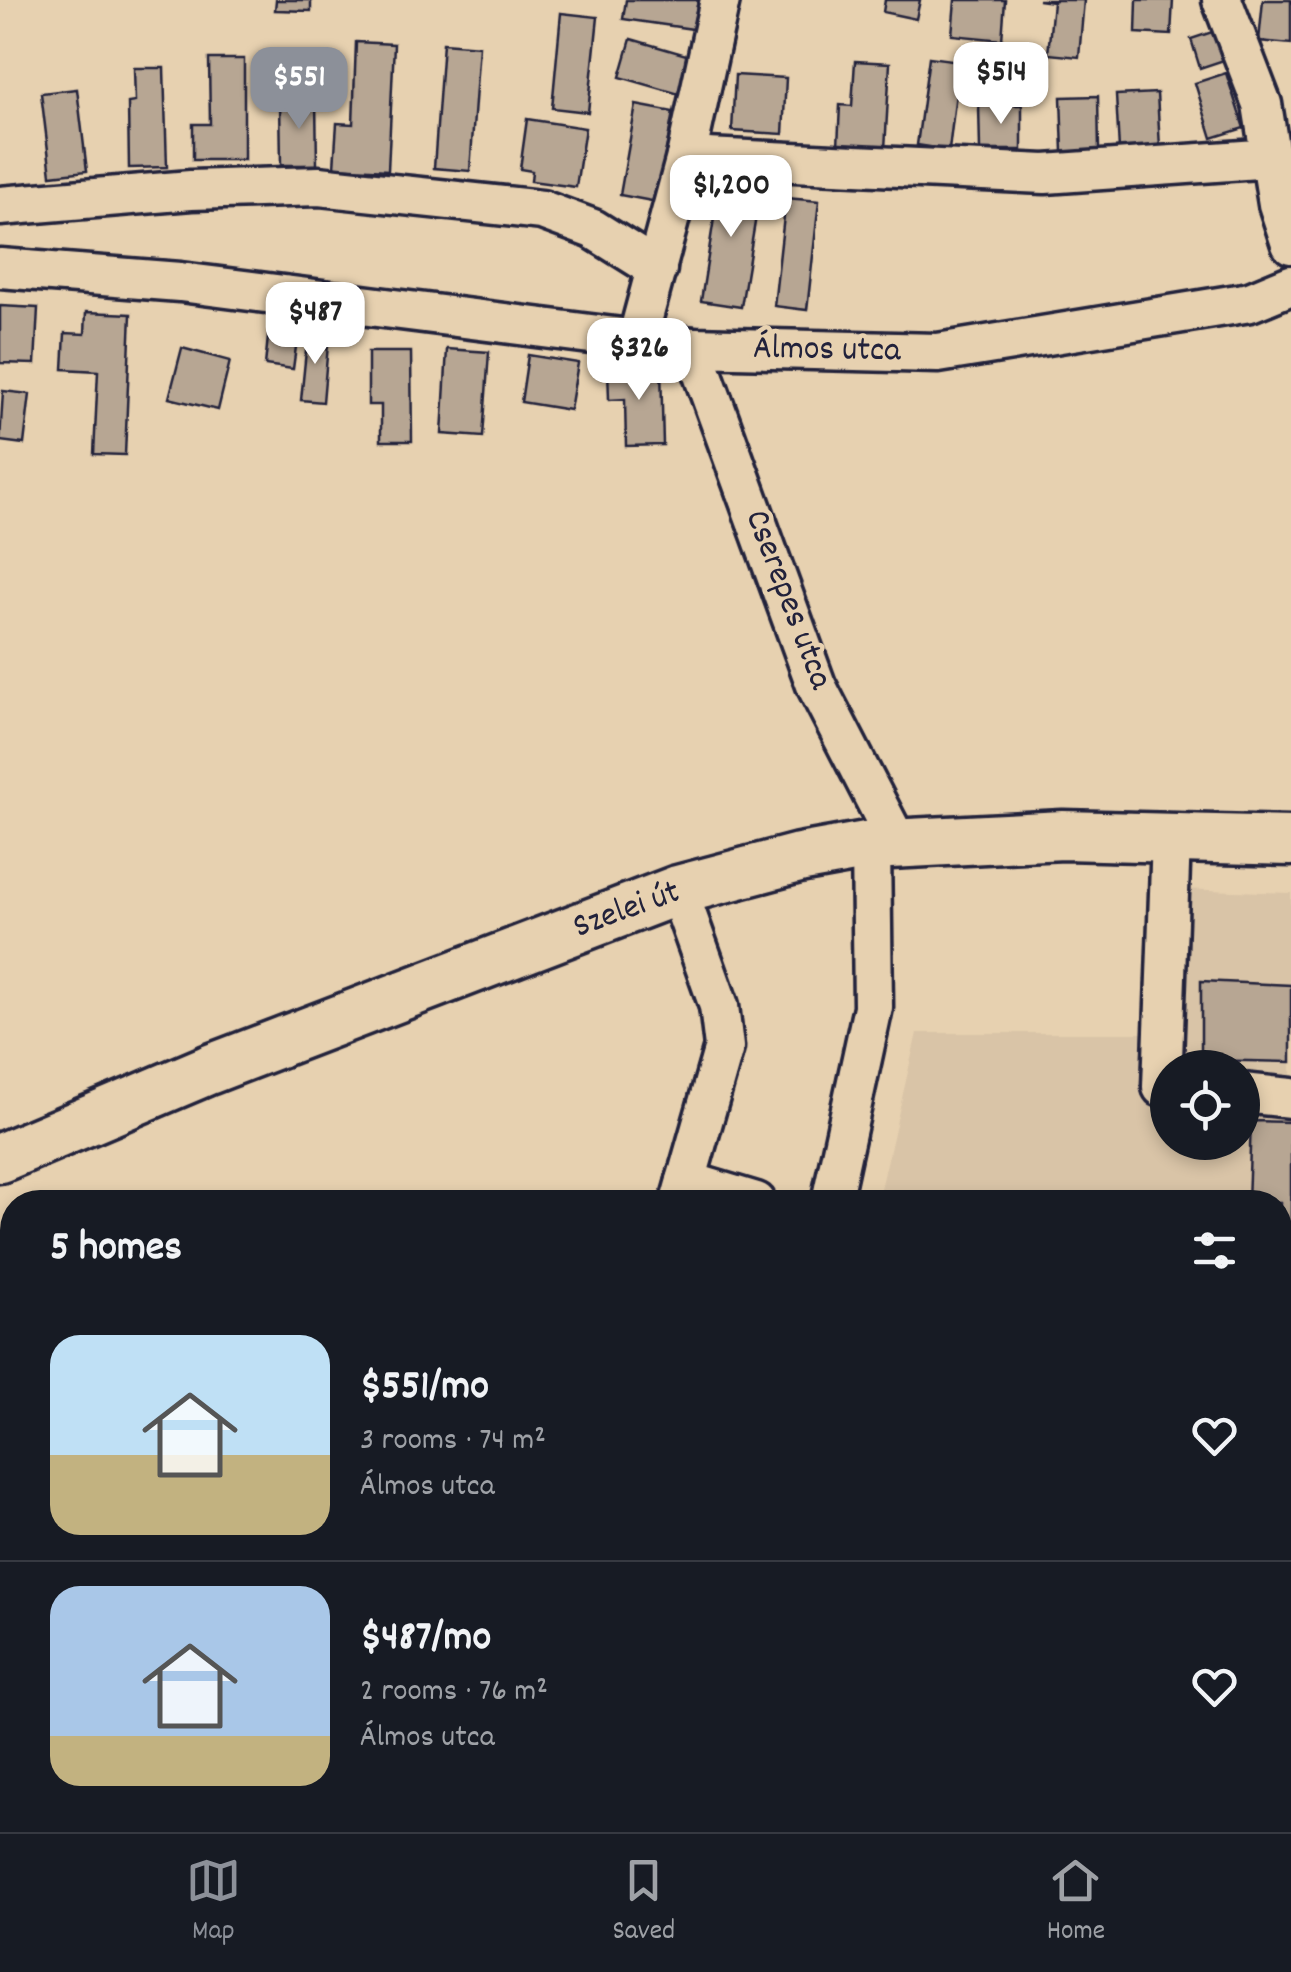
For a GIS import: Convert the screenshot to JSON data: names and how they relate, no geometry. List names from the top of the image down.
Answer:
{
  "streets": {
    "main road": ["Szelei út"],
    "street": ["Álmos utca", "Cserepes utca"]
  },
  "crossings": [
    ["Álmos utca", "Cserepes utca"],
    ["Cserepes utca", "Szelei út"]
  ],
  "page": {
    "price": [
      "$514",
      "$551",
      "$1,200",
      "$487",
      "$326"
    ],
    "heading": "5 homes",
    "list": [
      {
        "name": "$551/mo",
        "note": "3 rooms · 74 m² · Álmos utca"
      },
      {
        "name": "$487/mo",
        "note": "2 rooms · 76 m² · Álmos utca"
      }
    ],
    "tabs": ["Map", "Saved", "Home"]
  }
}
